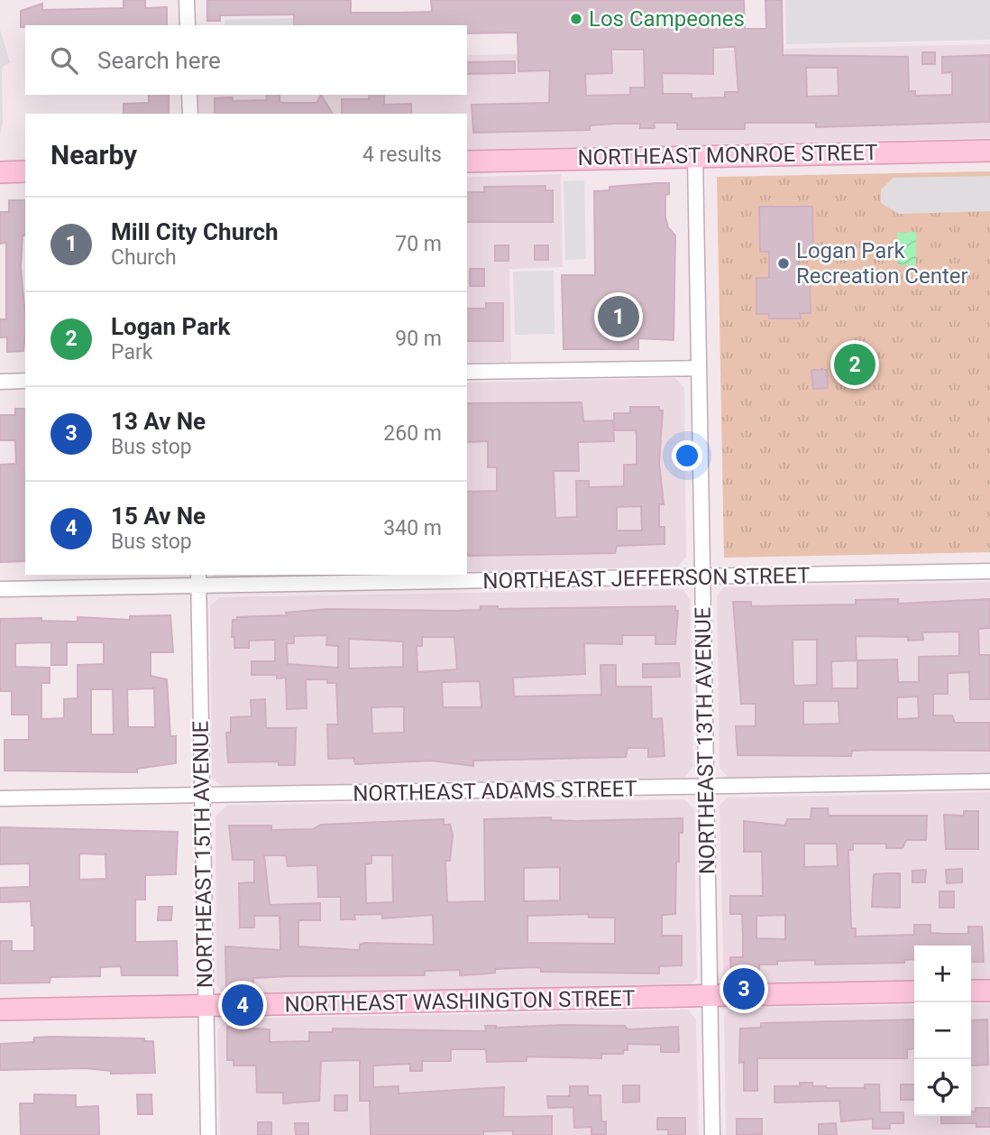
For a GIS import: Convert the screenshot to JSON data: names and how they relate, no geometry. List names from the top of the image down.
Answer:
{
  "streets": {
    "street": [
      "NORTHEAST MONROE STREET",
      "NORTHEAST JEFFERSON STREET",
      "NORTHEAST 13TH AVENUE",
      "NORTHEAST ADAMS STREET",
      "NORTHEAST 15TH AVENUE",
      "NORTHEAST WASHINGTON STREET"
    ]
  },
  "crossings": [
    ["NORTHEAST MONROE STREET", "NORTHEAST 13TH AVENUE"],
    ["NORTHEAST JEFFERSON STREET", "NORTHEAST 13TH AVENUE"],
    ["NORTHEAST JEFFERSON STREET", "NORTHEAST 15TH AVENUE"],
    ["NORTHEAST 13TH AVENUE", "NORTHEAST ADAMS STREET"],
    ["NORTHEAST 13TH AVENUE", "NORTHEAST WASHINGTON STREET"],
    ["NORTHEAST ADAMS STREET", "NORTHEAST 15TH AVENUE"],
    ["NORTHEAST 15TH AVENUE", "NORTHEAST WASHINGTON STREET"]
  ],
  "places": ["Los Campeones", "Logan Park Recreation Center"],
  "page": {
    "search": "Search here",
    "heading": ["Nearby", "4 results"],
    "list": [
      {
        "mark": "1",
        "name": "Mill City Church",
        "note": "Church",
        "value": "70 m"
      },
      {
        "mark": "2",
        "name": "Logan Park",
        "note": "Park",
        "value": "90 m"
      },
      {
        "mark": "3",
        "name": "13 Av Ne",
        "note": "Bus stop",
        "value": "260 m"
      },
      {
        "mark": "4",
        "name": "15 Av Ne",
        "note": "Bus stop",
        "value": "340 m"
      }
    ],
    "pins": [
      "1",
      "2",
      "3",
      "4"
    ],
    "map_buttons": ["+", "−"]
  }
}
